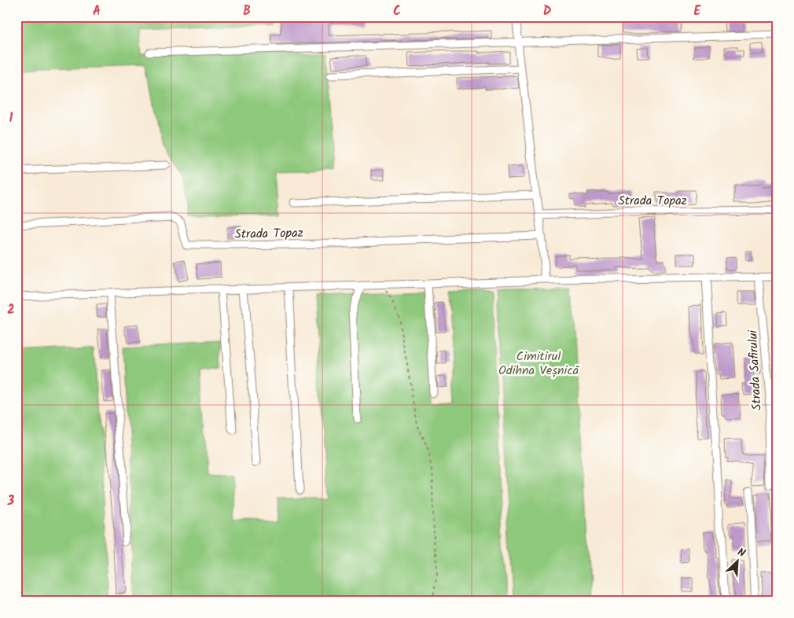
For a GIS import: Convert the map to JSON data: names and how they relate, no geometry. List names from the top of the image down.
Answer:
{
  "streets": {
    "street": ["Strada Topaz", "Strada Safirului"]
  },
  "parks": ["Cimitirul Odihna Veșnică"],
  "north": "top right",
  "grid": {
    "columns": [
      "A",
      "B",
      "C",
      "D",
      "E"
    ],
    "rows": ["1", "2", "3"]
  }
}
